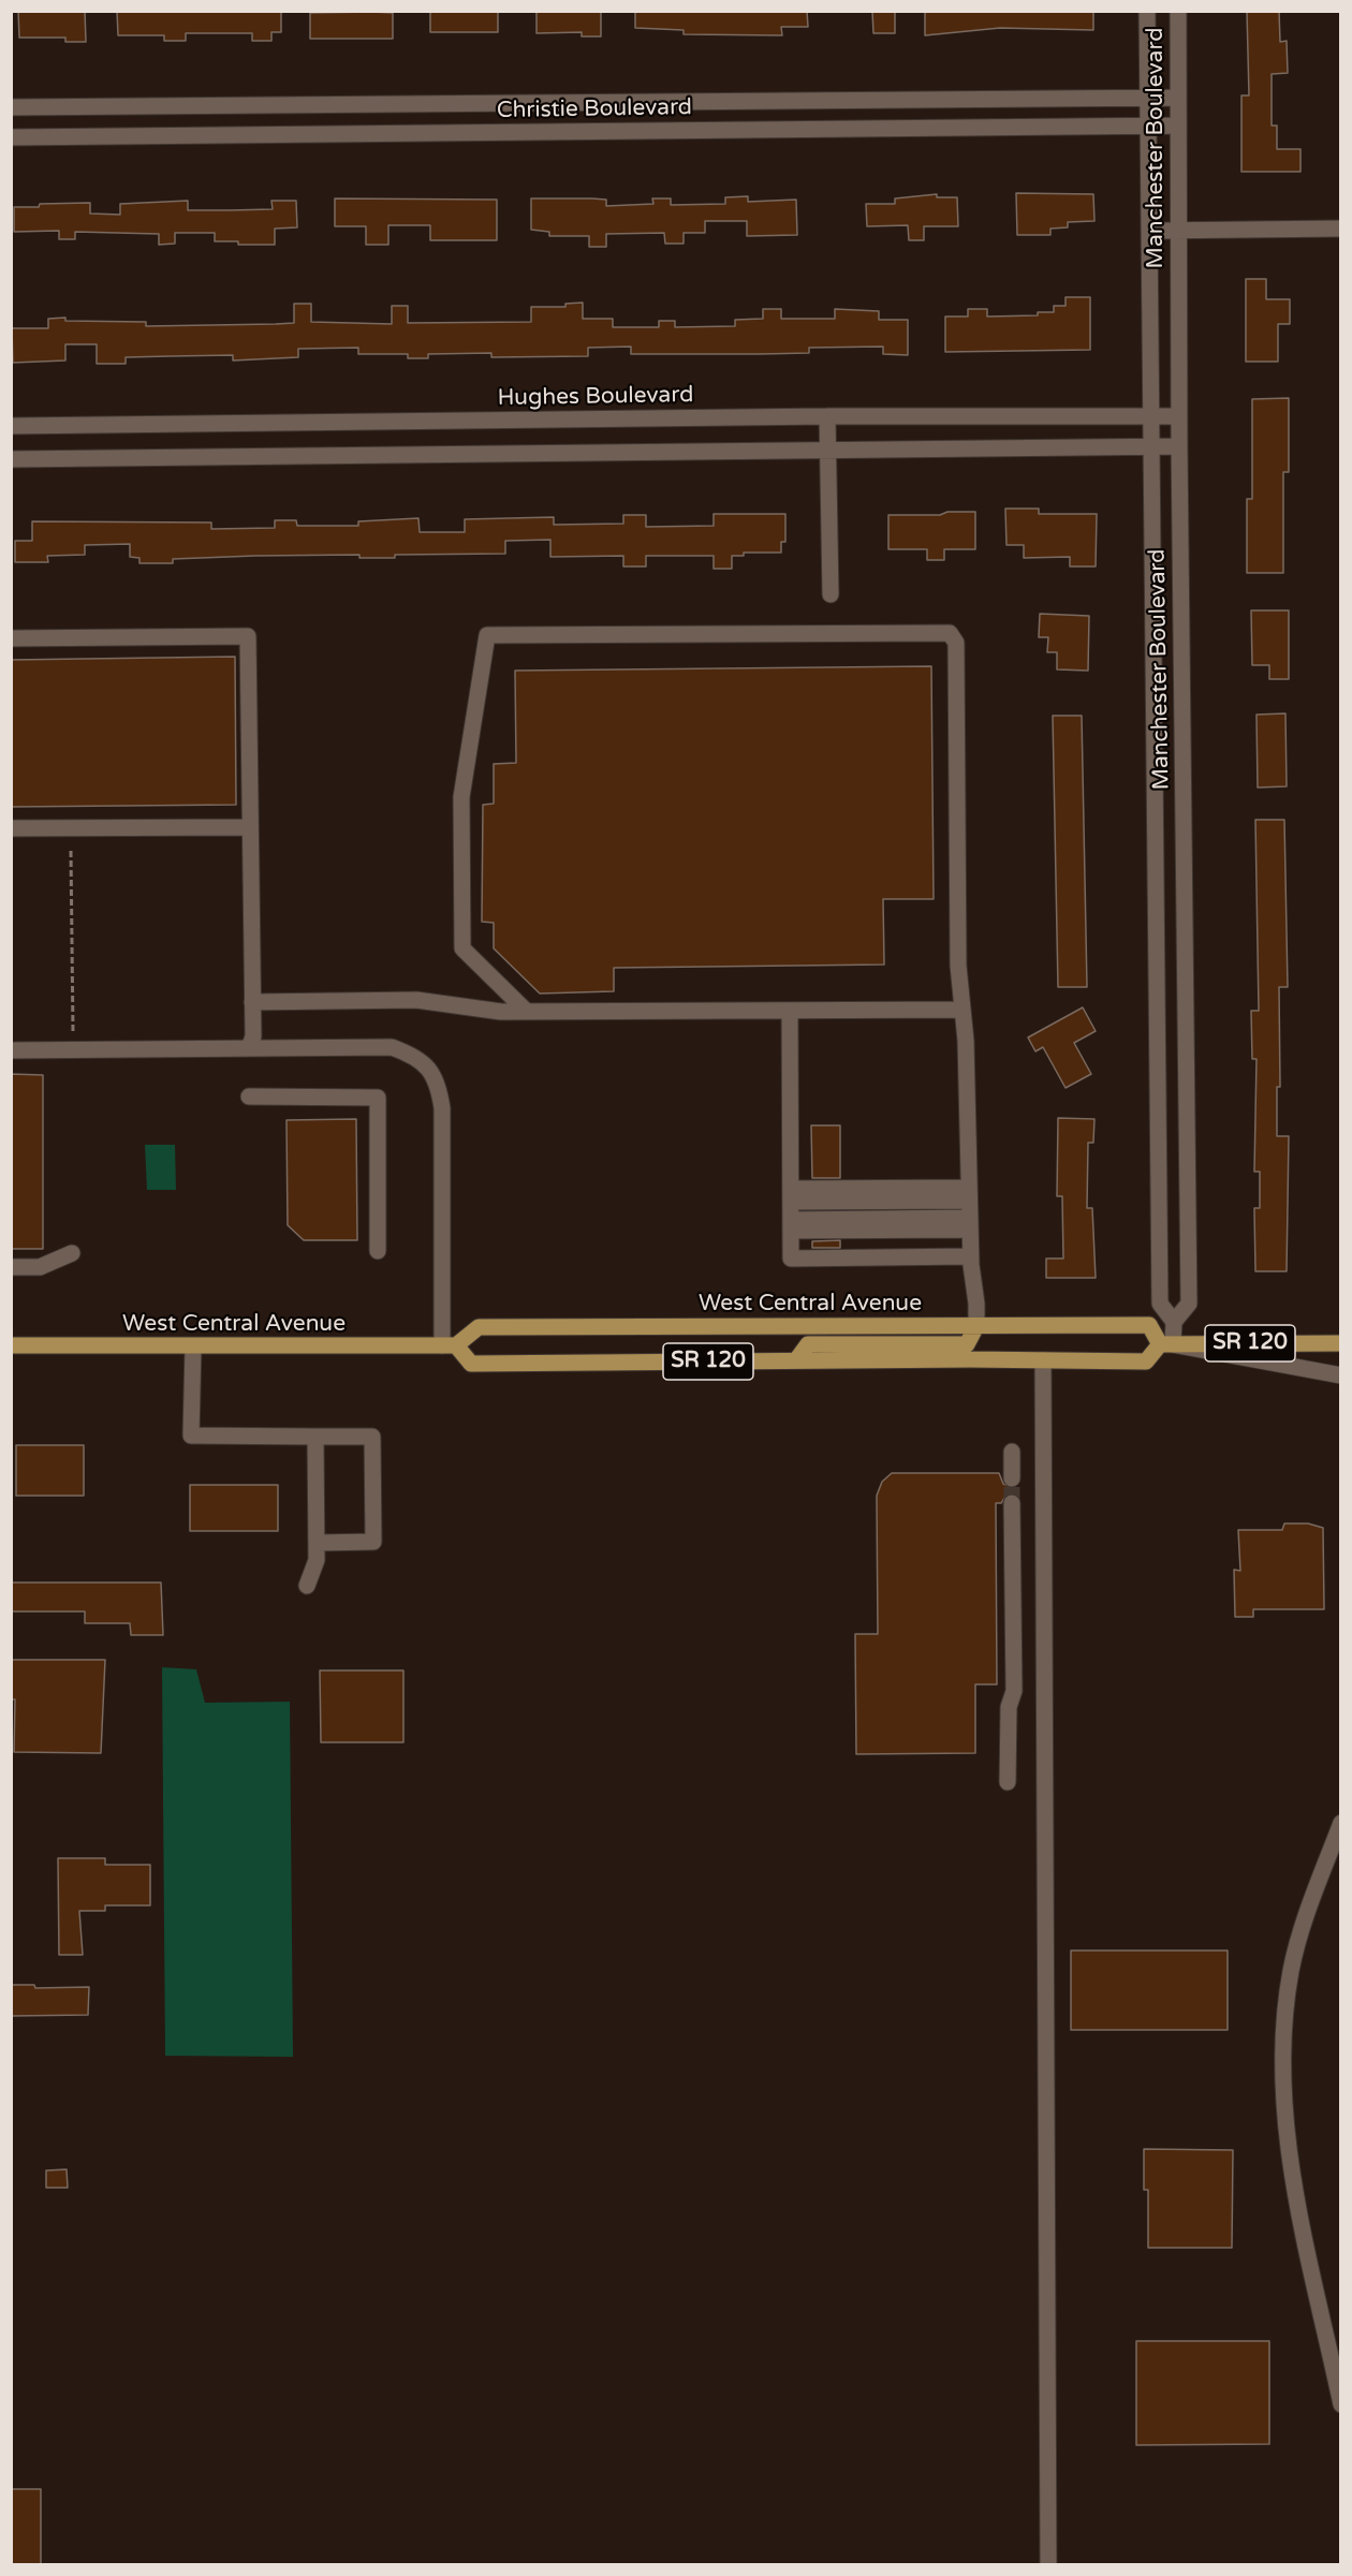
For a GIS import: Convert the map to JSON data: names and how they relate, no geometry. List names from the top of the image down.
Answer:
{
  "streets": {
    "main road": ["West Central Avenue", "SR 120"],
    "street": ["Christie Boulevard", "Manchester Boulevard", "Hughes Boulevard"]
  },
  "crossings": [
    ["Christie Boulevard", "Manchester Boulevard"],
    ["Manchester Boulevard", "Hughes Boulevard"],
    ["Manchester Boulevard", "West Central Avenue"],
    ["Manchester Boulevard", "SR 120"],
    ["West Central Avenue", "SR 120"]
  ]
}
